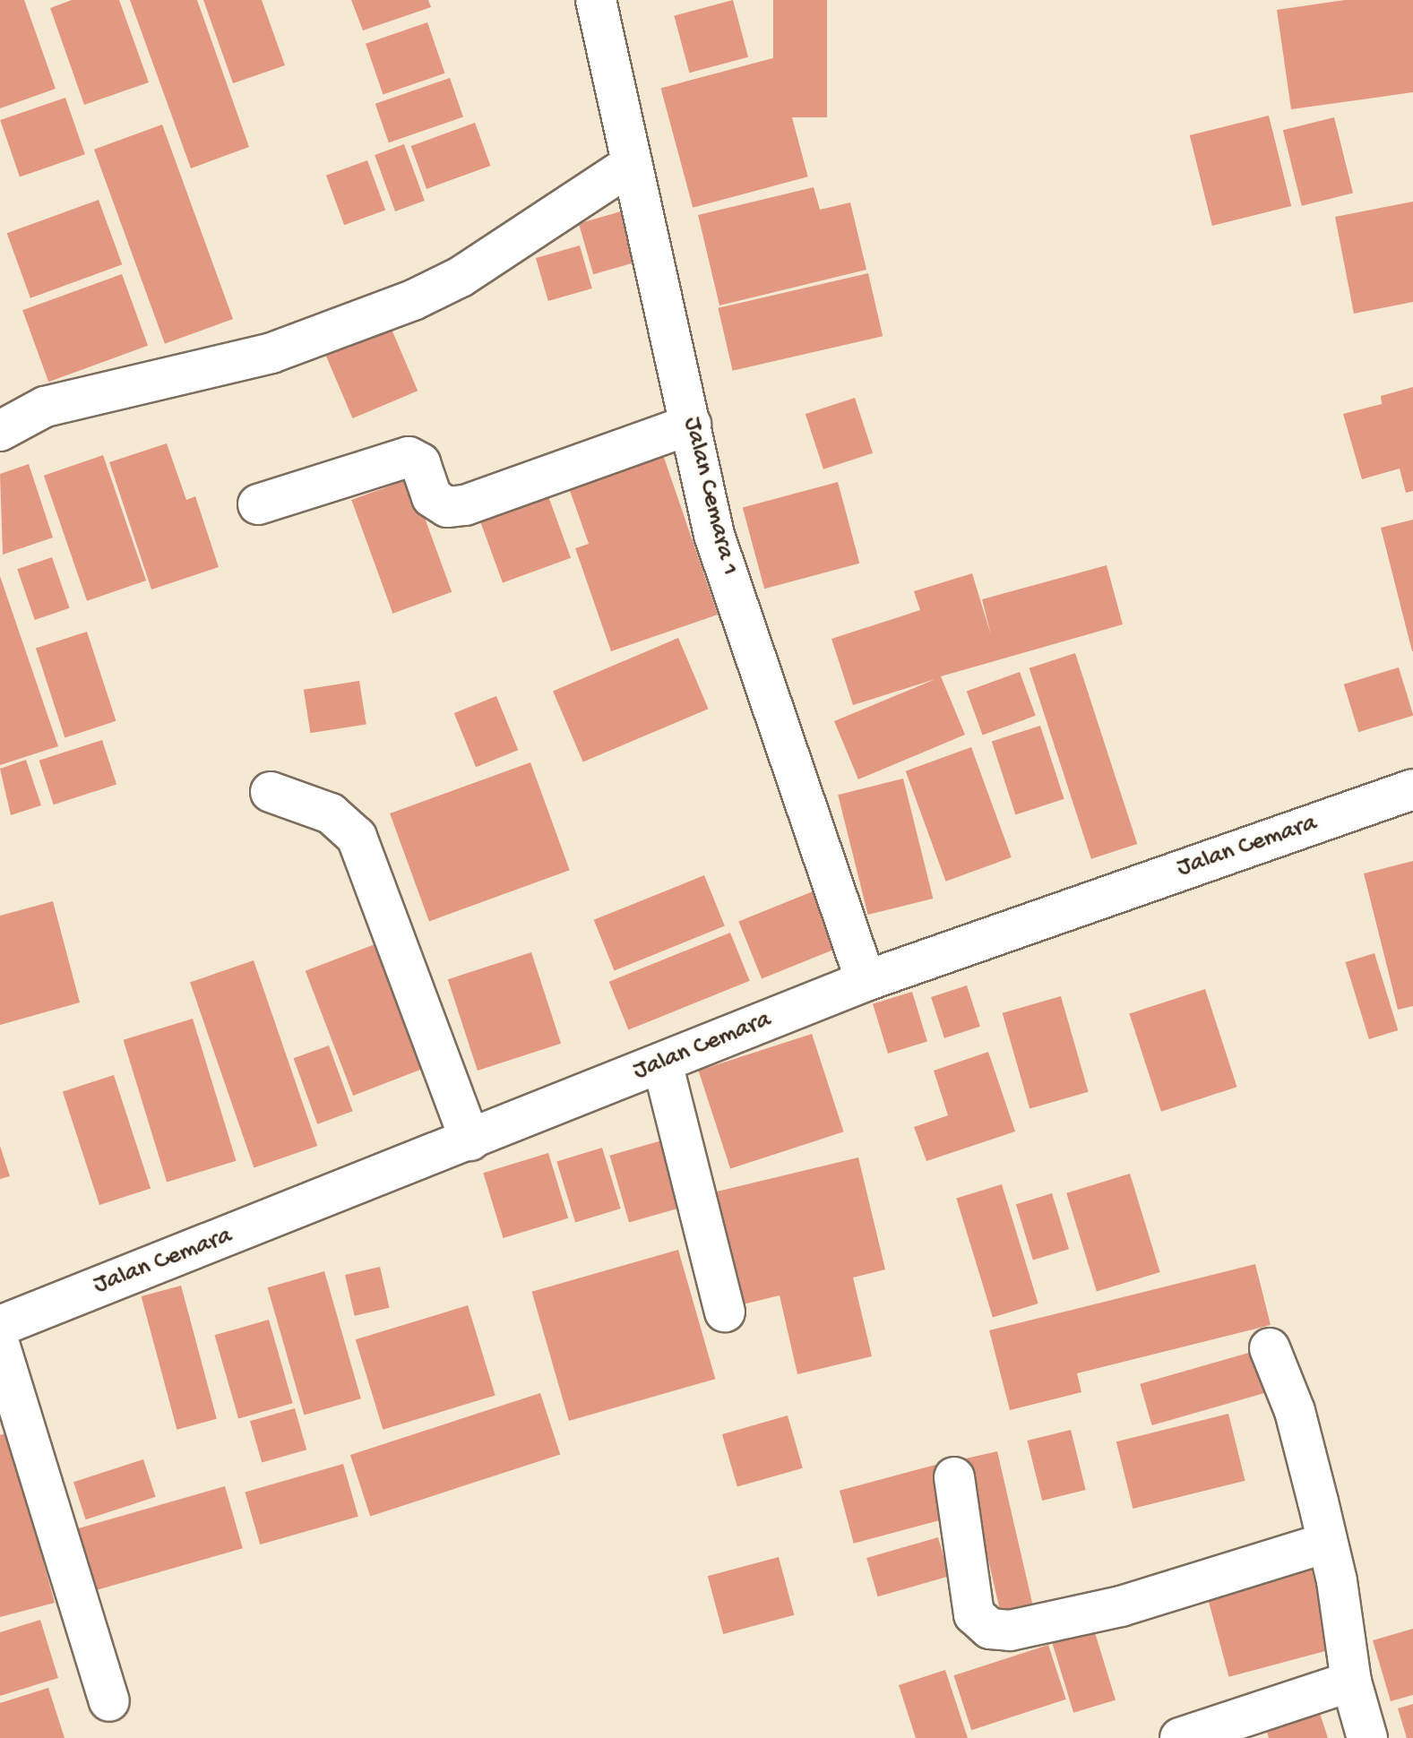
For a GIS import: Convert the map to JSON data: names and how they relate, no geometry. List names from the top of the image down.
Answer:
{
  "streets": {
    "street": ["Jalan Cemara 1", "Jalan Cemara"]
  },
  "crossings": [
    ["Jalan Cemara 1", "Jalan Cemara"]
  ]
}
